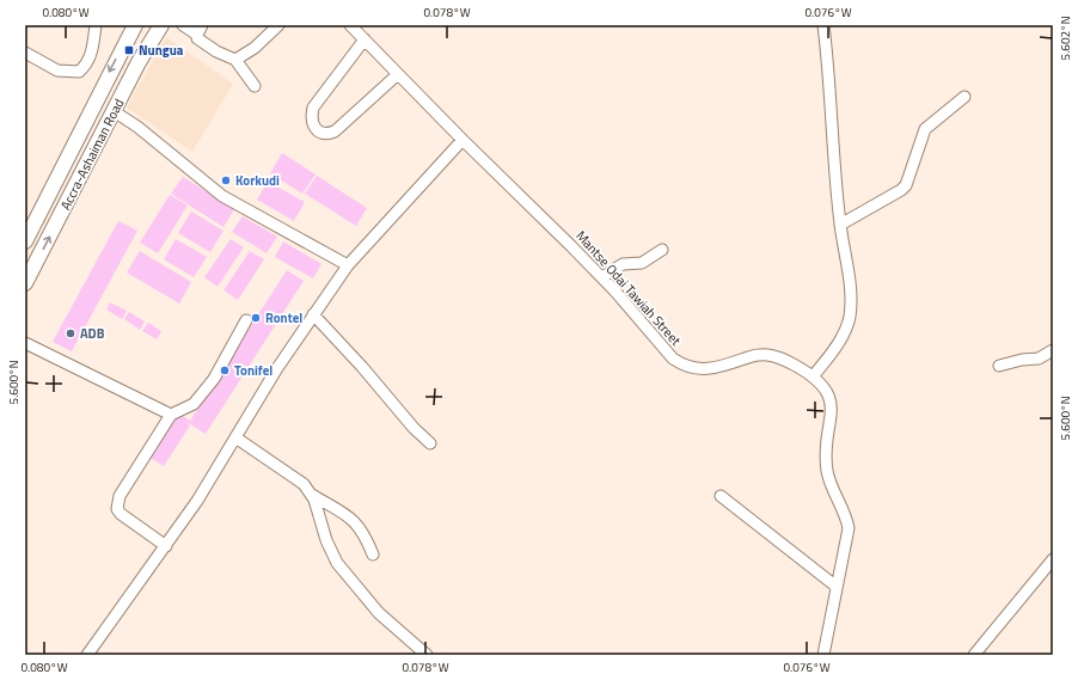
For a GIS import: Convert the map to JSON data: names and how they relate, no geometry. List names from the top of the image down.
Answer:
{
  "streets": {
    "main road": ["Accra-Ashaiman Road"],
    "street": ["Mantse Odai Tawiah Street"]
  },
  "places": {
    "transit": ["Nungua"],
    "other": [
      "Korkudi",
      "Rontel",
      "ADB",
      "Tonifel"
    ]
  },
  "coordinates": [
    "0.080°W",
    "0.078°W",
    "0.076°W",
    "5.602°N",
    "5.600°N"
  ]
}
